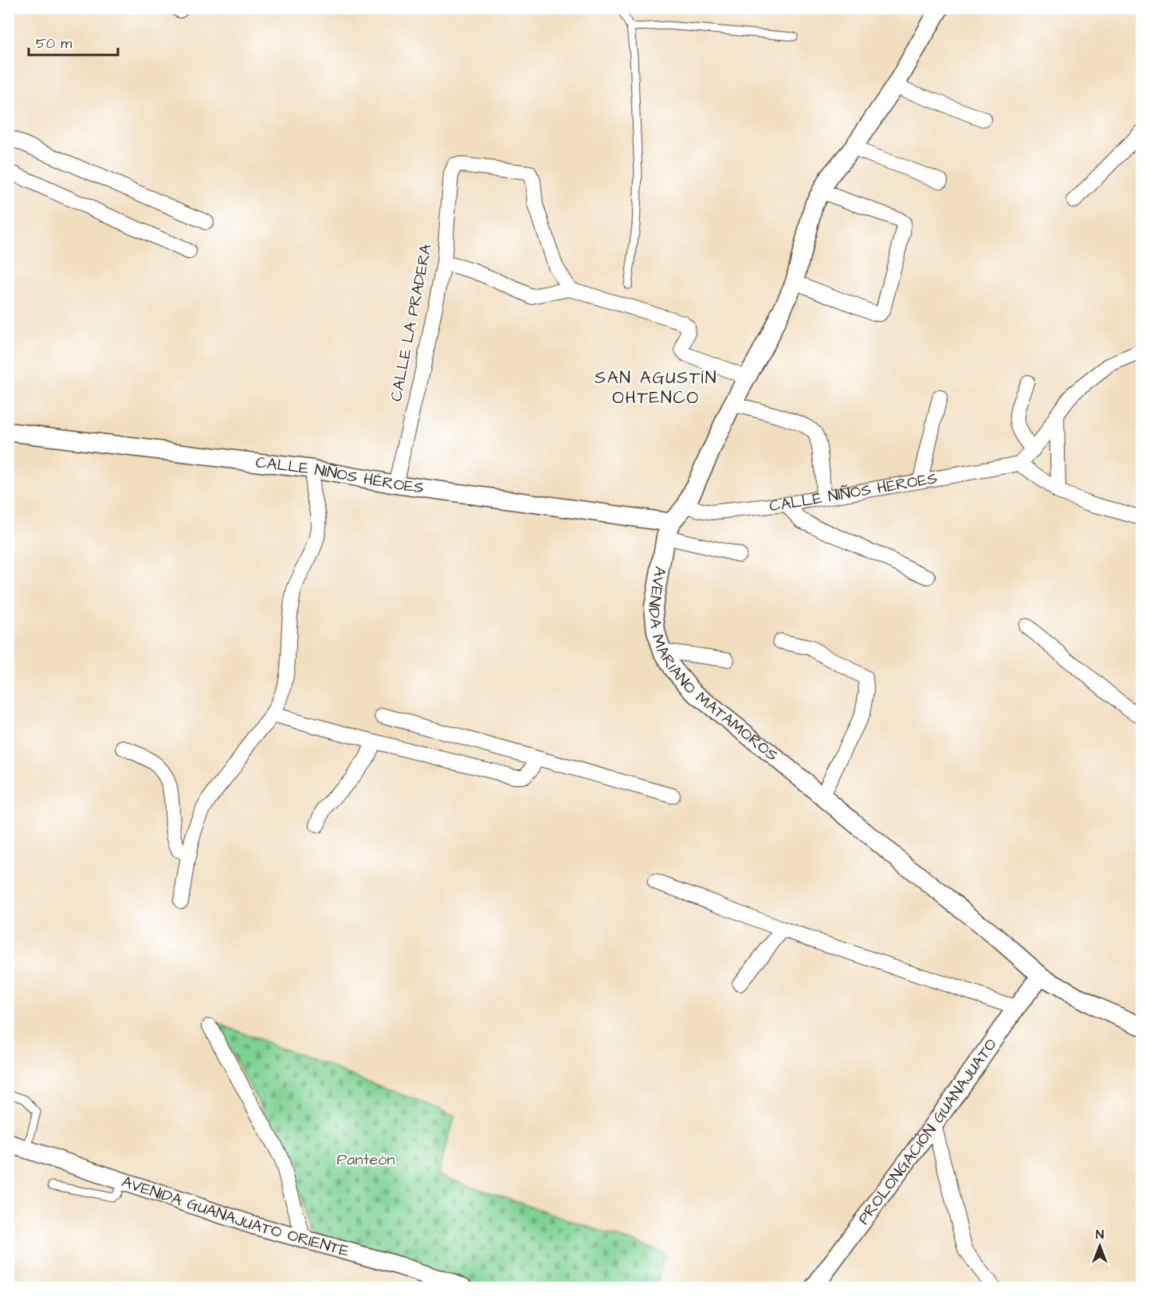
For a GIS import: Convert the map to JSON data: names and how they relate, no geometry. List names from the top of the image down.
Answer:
{
  "streets": {
    "street": [
      "CALLE LA PRADERA",
      "CALLE NIÑOS HÉROES",
      "AVENIDA MARIANO MATAMOROS",
      "PROLONGACIÓN GUANAJUATO",
      "AVENIDA GUANAJUATO ORIENTE"
    ]
  },
  "crossings": [
    ["CALLE LA PRADERA", "CALLE NIÑOS HÉROES"],
    ["CALLE NIÑOS HÉROES", "AVENIDA MARIANO MATAMOROS"],
    ["AVENIDA MARIANO MATAMOROS", "PROLONGACIÓN GUANAJUATO"]
  ],
  "districts": ["SAN AGUSTÍN OHTENCO"],
  "parks": ["Panteón"],
  "scale_bar": "50 m",
  "north": "top"
}
